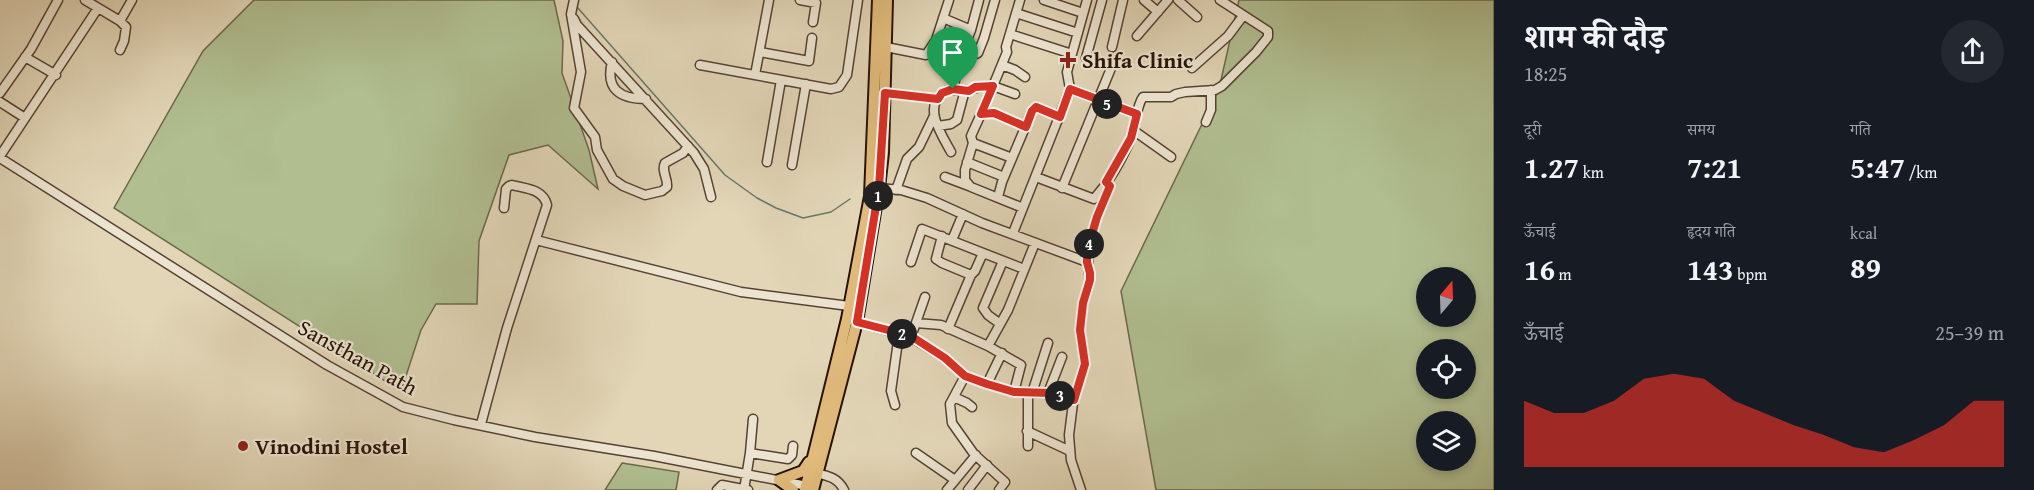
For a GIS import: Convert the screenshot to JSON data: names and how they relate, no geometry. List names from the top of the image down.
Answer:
{
  "streets": {
    "street": ["Sansthan Path"]
  },
  "places": {
    "health": ["Shifa Clinic"],
    "other": ["Vinodini Hostel"]
  },
  "north": "top",
  "page": {
    "heading": ["शाम की दौड़", "18:25"],
    "pins": [
      "5",
      "1",
      "4",
      "2",
      "3"
    ],
    "stats": [
      ["दूरी", "1.27 km"],
      ["समय", "7:21"],
      ["गति", "5:47 /km"],
      ["ऊँचाई", "16 m"],
      ["हृदय गति", "143 bpm"],
      ["kcal", "89"]
    ],
    "chart": ["ऊँचाई", "25–39 m"]
  }
}
